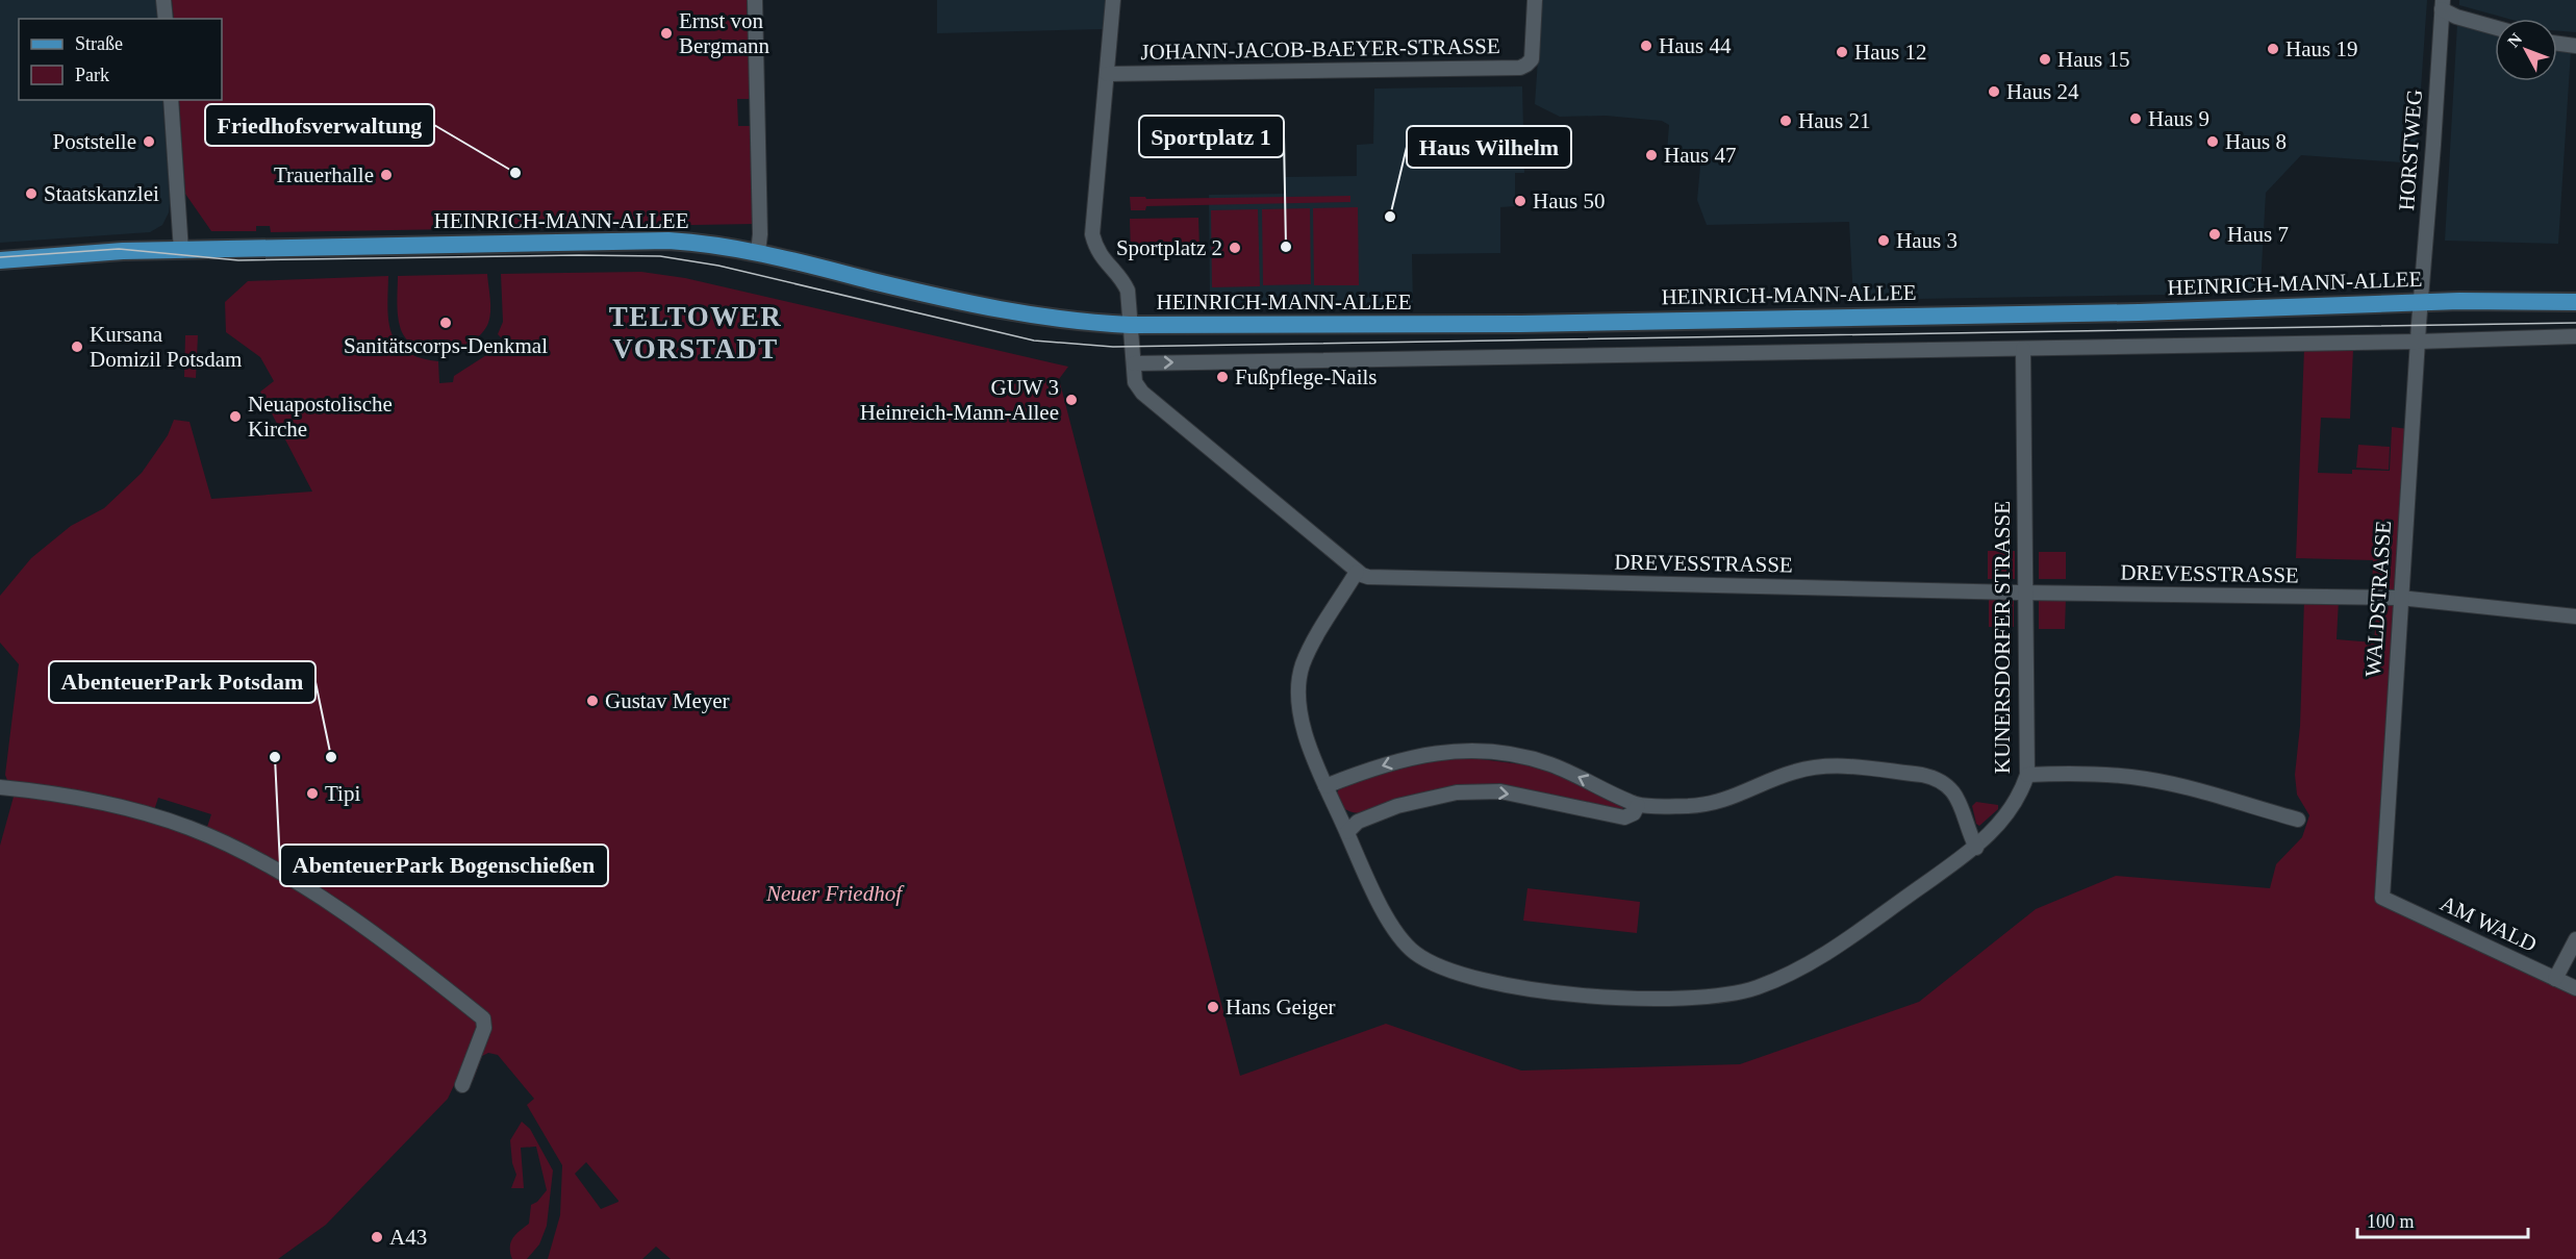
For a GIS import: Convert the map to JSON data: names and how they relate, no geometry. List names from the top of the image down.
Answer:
{
  "streets": {
    "main road": ["HEINRICH-MANN-ALLEE"],
    "street": [
      "JOHANN-JACOB-BAEYER-STRASSE",
      "HORSTWEG",
      "DREVESSTRASSE",
      "WALDSTRASSE",
      "KUNERSDORFER STRASSE",
      "AM WALD"
    ]
  },
  "crossings": [
    ["JOHANN-JACOB-BAEYER-STRASSE", "DREVESSTRASSE"],
    ["HORSTWEG", "HEINRICH-MANN-ALLEE"],
    ["HORSTWEG", "WALDSTRASSE"],
    ["HEINRICH-MANN-ALLEE", "DREVESSTRASSE"],
    ["HEINRICH-MANN-ALLEE", "WALDSTRASSE"],
    ["DREVESSTRASSE", "WALDSTRASSE"],
    ["DREVESSTRASSE", "KUNERSDORFER STRASSE"],
    ["WALDSTRASSE", "AM WALD"]
  ],
  "districts": ["TELTOWER VORSTADT"],
  "parks": ["Neuer Friedhof"],
  "places": [
    "Ernst von Bergmann",
    "Haus 44",
    "Haus 19",
    "Haus 12",
    "Haus 15",
    "Haus 24",
    "Haus 9",
    "Haus 21",
    "Poststelle",
    "Haus 8",
    "Haus 47",
    "Friedhofsverwaltung",
    "Trauerhalle",
    "Staatskanzlei",
    "Haus 50",
    "Haus Wilhelm",
    "Haus 7",
    "Haus 3",
    "Sportplatz 1",
    "Sportplatz 2",
    "Sanitätscorps-Denkmal",
    "Kursana Domizil Potsdam",
    "Fußpflege-Nails",
    "GUW 3 Heinreich-Mann-Allee",
    "Neuapostolische Kirche",
    "Gustav Meyer",
    "AbenteuerPark Bogenschießen",
    "AbenteuerPark Potsdam",
    "Tipi",
    "Hans Geiger",
    "A43"
  ],
  "legend": ["Straße", "Park"],
  "scale_bar": "100 m",
  "north": "top left"
}
